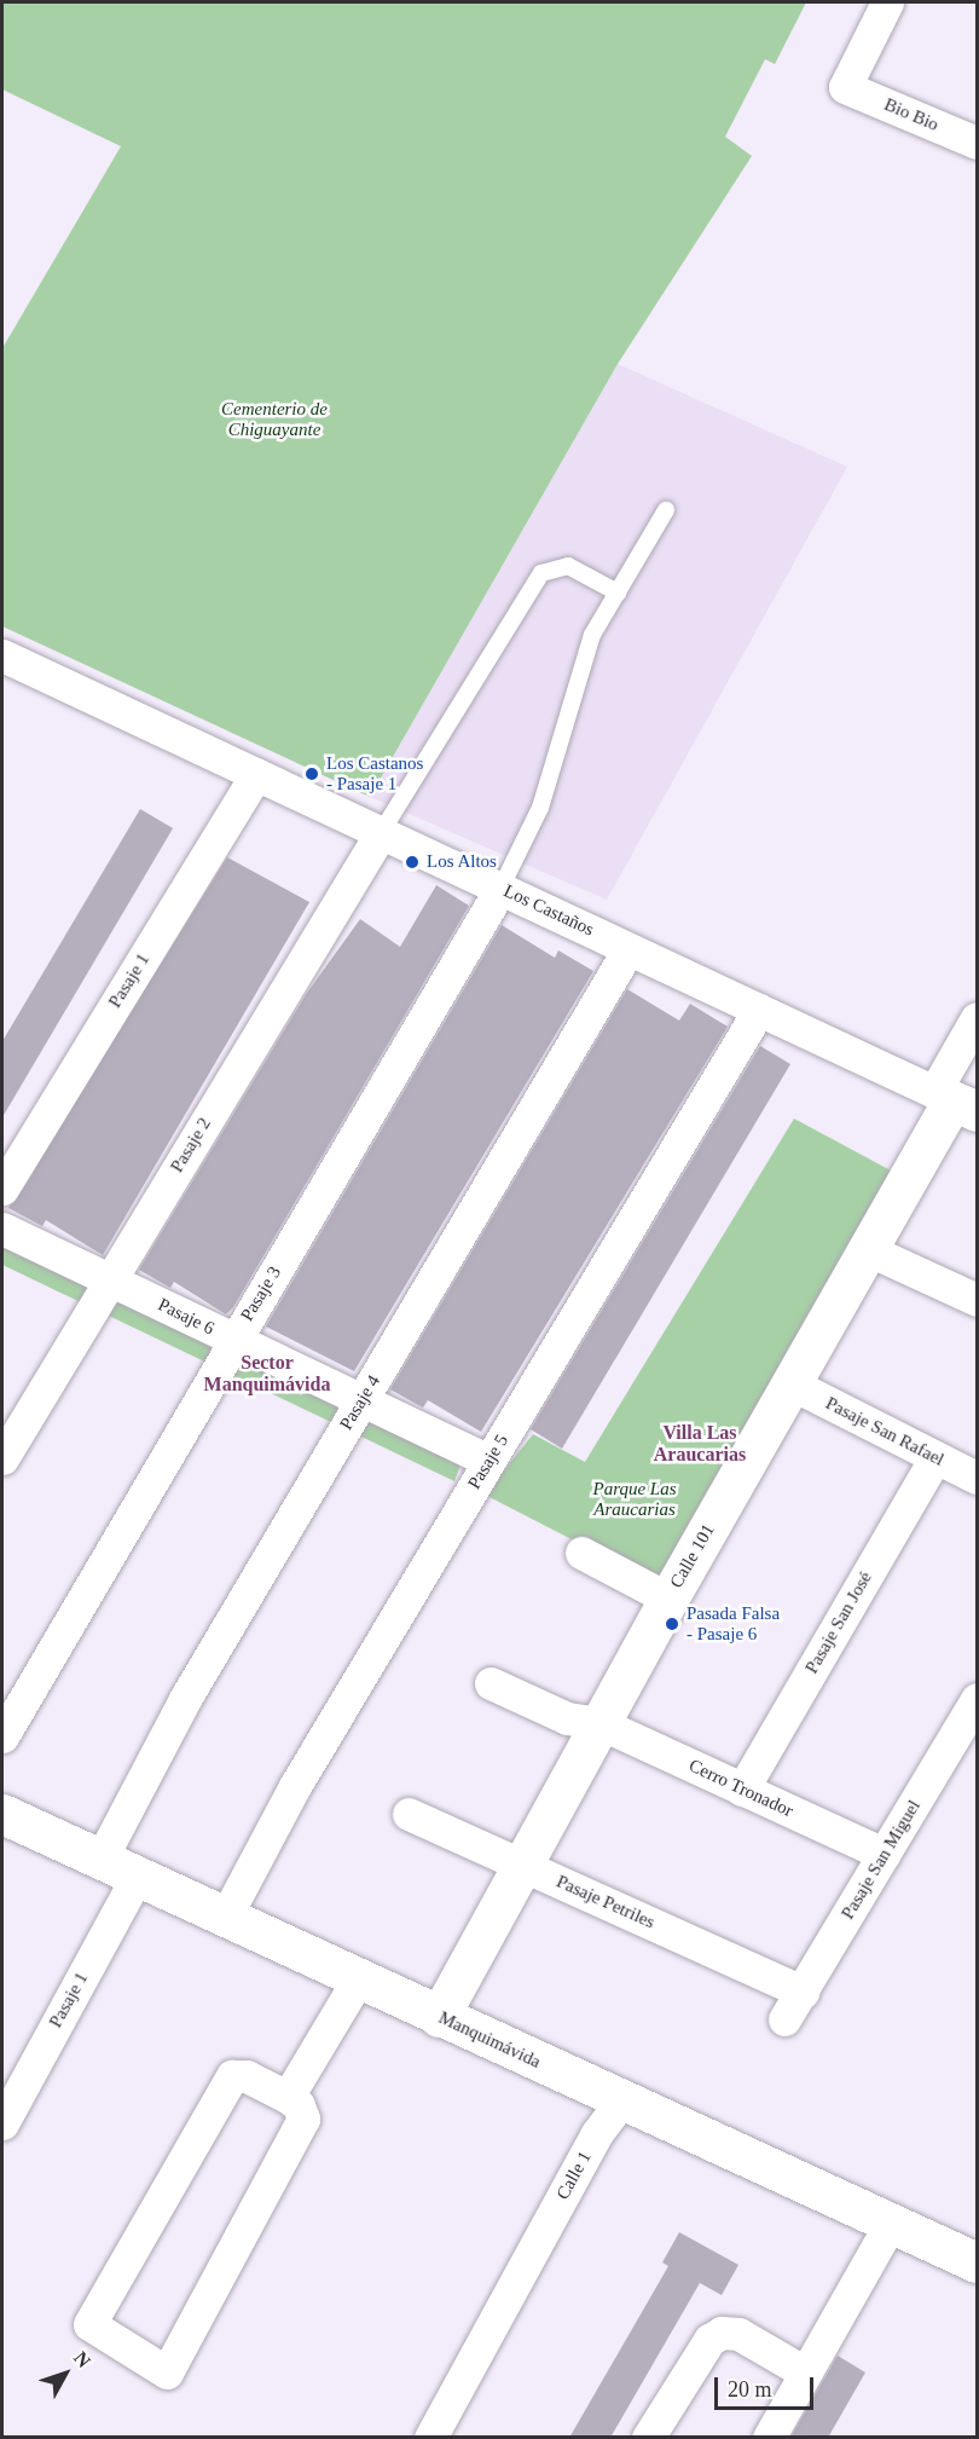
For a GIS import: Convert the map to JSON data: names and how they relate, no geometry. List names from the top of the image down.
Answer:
{
  "streets": {
    "street": [
      "Bio Bio",
      "Los Castaños",
      "Pasaje 1",
      "Pasaje 2",
      "Pasaje 3",
      "Pasaje 6",
      "Pasaje 4",
      "Pasaje San Rafael",
      "Pasaje 5",
      "Calle 101",
      "Pasaje San José",
      "Cerro Tronador",
      "Pasaje San Miguel",
      "Pasaje Petriles",
      "Manquimávida",
      "Calle 1"
    ]
  },
  "crossings": [
    ["Los Castaños", "Pasaje 1"],
    ["Los Castaños", "Pasaje 2"],
    ["Los Castaños", "Pasaje 3"],
    ["Los Castaños", "Pasaje 4"],
    ["Los Castaños", "Pasaje 5"],
    ["Los Castaños", "Calle 101"],
    ["Pasaje 1", "Manquimávida"],
    ["Pasaje 2", "Pasaje 6"],
    ["Pasaje 3", "Pasaje 6"],
    ["Pasaje 6", "Pasaje 4"],
    ["Pasaje 6", "Pasaje 5"],
    ["Pasaje 4", "Manquimávida"],
    ["Pasaje San Rafael", "Calle 101"],
    ["Pasaje San Rafael", "Pasaje San José"],
    ["Pasaje 5", "Manquimávida"],
    ["Calle 101", "Cerro Tronador"],
    ["Calle 101", "Pasaje Petriles"],
    ["Calle 101", "Manquimávida"],
    ["Pasaje San José", "Cerro Tronador"],
    ["Cerro Tronador", "Pasaje San Miguel"],
    ["Pasaje San Miguel", "Pasaje Petriles"],
    ["Manquimávida", "Calle 1"]
  ],
  "districts": ["Sector Manquimávida", "Villa Las Araucarias"],
  "parks": ["Cementerio de Chiguayante", "Parque Las Araucarias"],
  "places": ["Los Castanos - Pasaje 1", "Los Altos", "Pasada Falsa - Pasaje 6"],
  "scale_bar": "20 m",
  "north": "top right"
}
